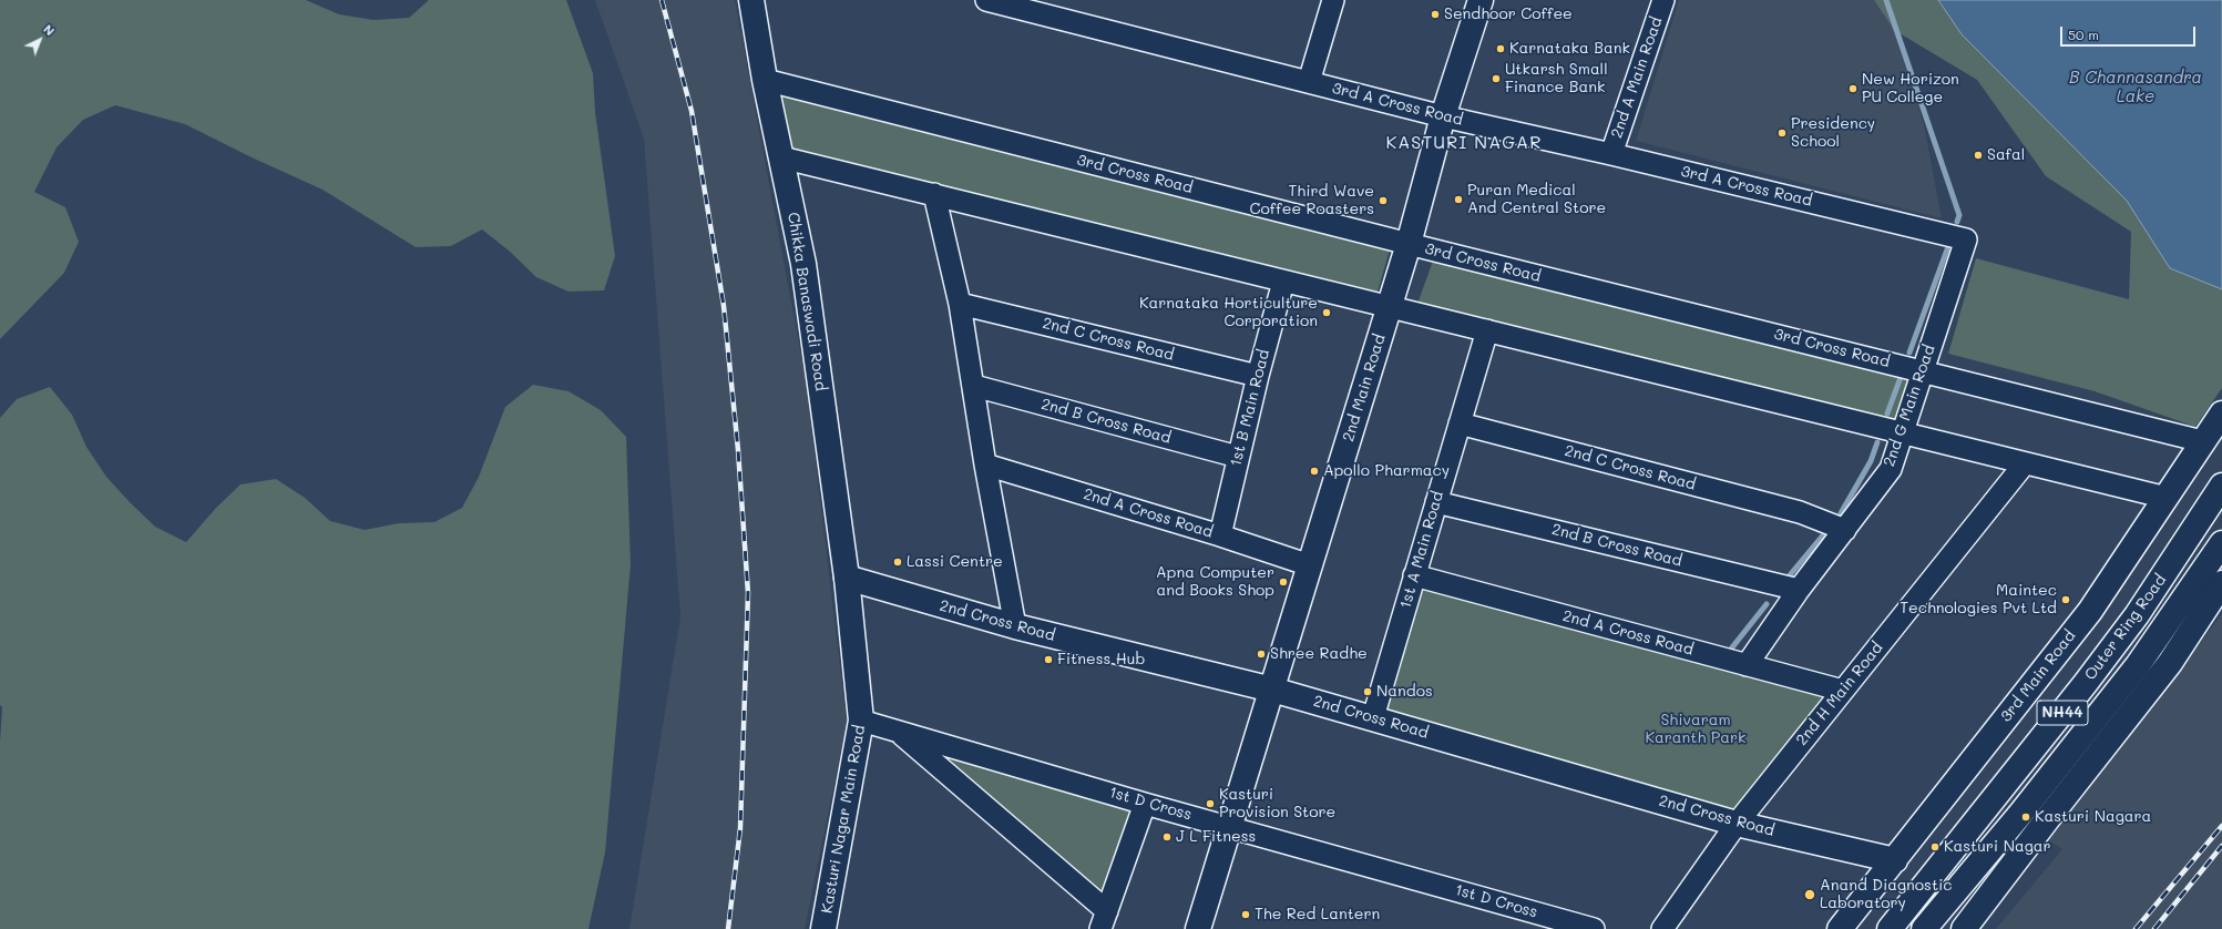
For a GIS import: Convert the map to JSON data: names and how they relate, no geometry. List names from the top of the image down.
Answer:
{
  "streets": {
    "main road": [
      "Chikka Banaswadi Road",
      "2nd Main Road",
      "2nd Cross Road",
      "Outer Ring Road",
      "3rd Main Road",
      "NH44",
      "Kasturi Nagar Main Road"
    ],
    "street": [
      "2nd A Main Road",
      "3rd A Cross Road",
      "3rd Cross Road",
      "2nd C Cross Road",
      "2nd G Main Road",
      "1st B Main Road",
      "2nd B Cross Road",
      "2nd A Cross Road",
      "1st A Main Road",
      "2nd H Main Road",
      "1st D Cross"
    ]
  },
  "crossings": [
    ["2nd A Main Road", "3rd A Cross Road"],
    ["3rd A Cross Road", "2nd Main Road"],
    ["3rd A Cross Road", "2nd G Main Road"],
    ["3rd Cross Road", "Chikka Banaswadi Road"],
    ["3rd Cross Road", "2nd Main Road"],
    ["3rd Cross Road", "2nd G Main Road"],
    ["3rd Cross Road", "3rd Main Road"],
    ["Chikka Banaswadi Road", "2nd Cross Road"],
    ["Chikka Banaswadi Road", "Kasturi Nagar Main Road"],
    ["2nd C Cross Road", "2nd G Main Road"],
    ["2nd C Cross Road", "1st B Main Road"],
    ["2nd C Cross Road", "1st A Main Road"],
    ["2nd Main Road", "2nd A Cross Road"],
    ["2nd Main Road", "2nd Cross Road"],
    ["2nd Main Road", "1st D Cross"],
    ["2nd G Main Road", "2nd B Cross Road"],
    ["2nd G Main Road", "2nd A Cross Road"],
    ["1st B Main Road", "2nd B Cross Road"],
    ["1st B Main Road", "2nd A Cross Road"],
    ["2nd B Cross Road", "1st A Main Road"],
    ["2nd A Cross Road", "1st A Main Road"],
    ["2nd A Cross Road", "2nd H Main Road"],
    ["1st A Main Road", "2nd Cross Road"],
    ["2nd Cross Road", "3rd Main Road"],
    ["2nd Cross Road", "2nd H Main Road"],
    ["2nd Cross Road", "Kasturi Nagar Main Road"],
    ["1st D Cross", "Kasturi Nagar Main Road"]
  ],
  "districts": ["KASTURI NAGAR"],
  "water": ["B Channasandra Lake"],
  "parks": ["Shivaram Karanth Park"],
  "places": [
    "Sendhoor Coffee",
    "Karnataka Bank",
    "Utkarsh Small Finance Bank",
    "New Horizon PU College",
    "Presidency School",
    "Safal",
    "Puran Medical And Central Store",
    "Third Wave Coffee Roasters",
    "Karnataka Horticulture Corporation",
    "Apollo Pharmacy",
    "Lassi Centre",
    "Apna Computer and Books Shop",
    "Maintec Technologies Pvt Ltd",
    "Shree Radhe",
    "Fitness Hub",
    "Nandos",
    "Kasturi Provision Store",
    "Kasturi Nagara",
    "J L Fitness",
    "Kasturi Nagar",
    "Anand Diagnostic Laboratory",
    "The Red Lantern"
  ],
  "scale_bar": "50 m",
  "north": "top right"
}
